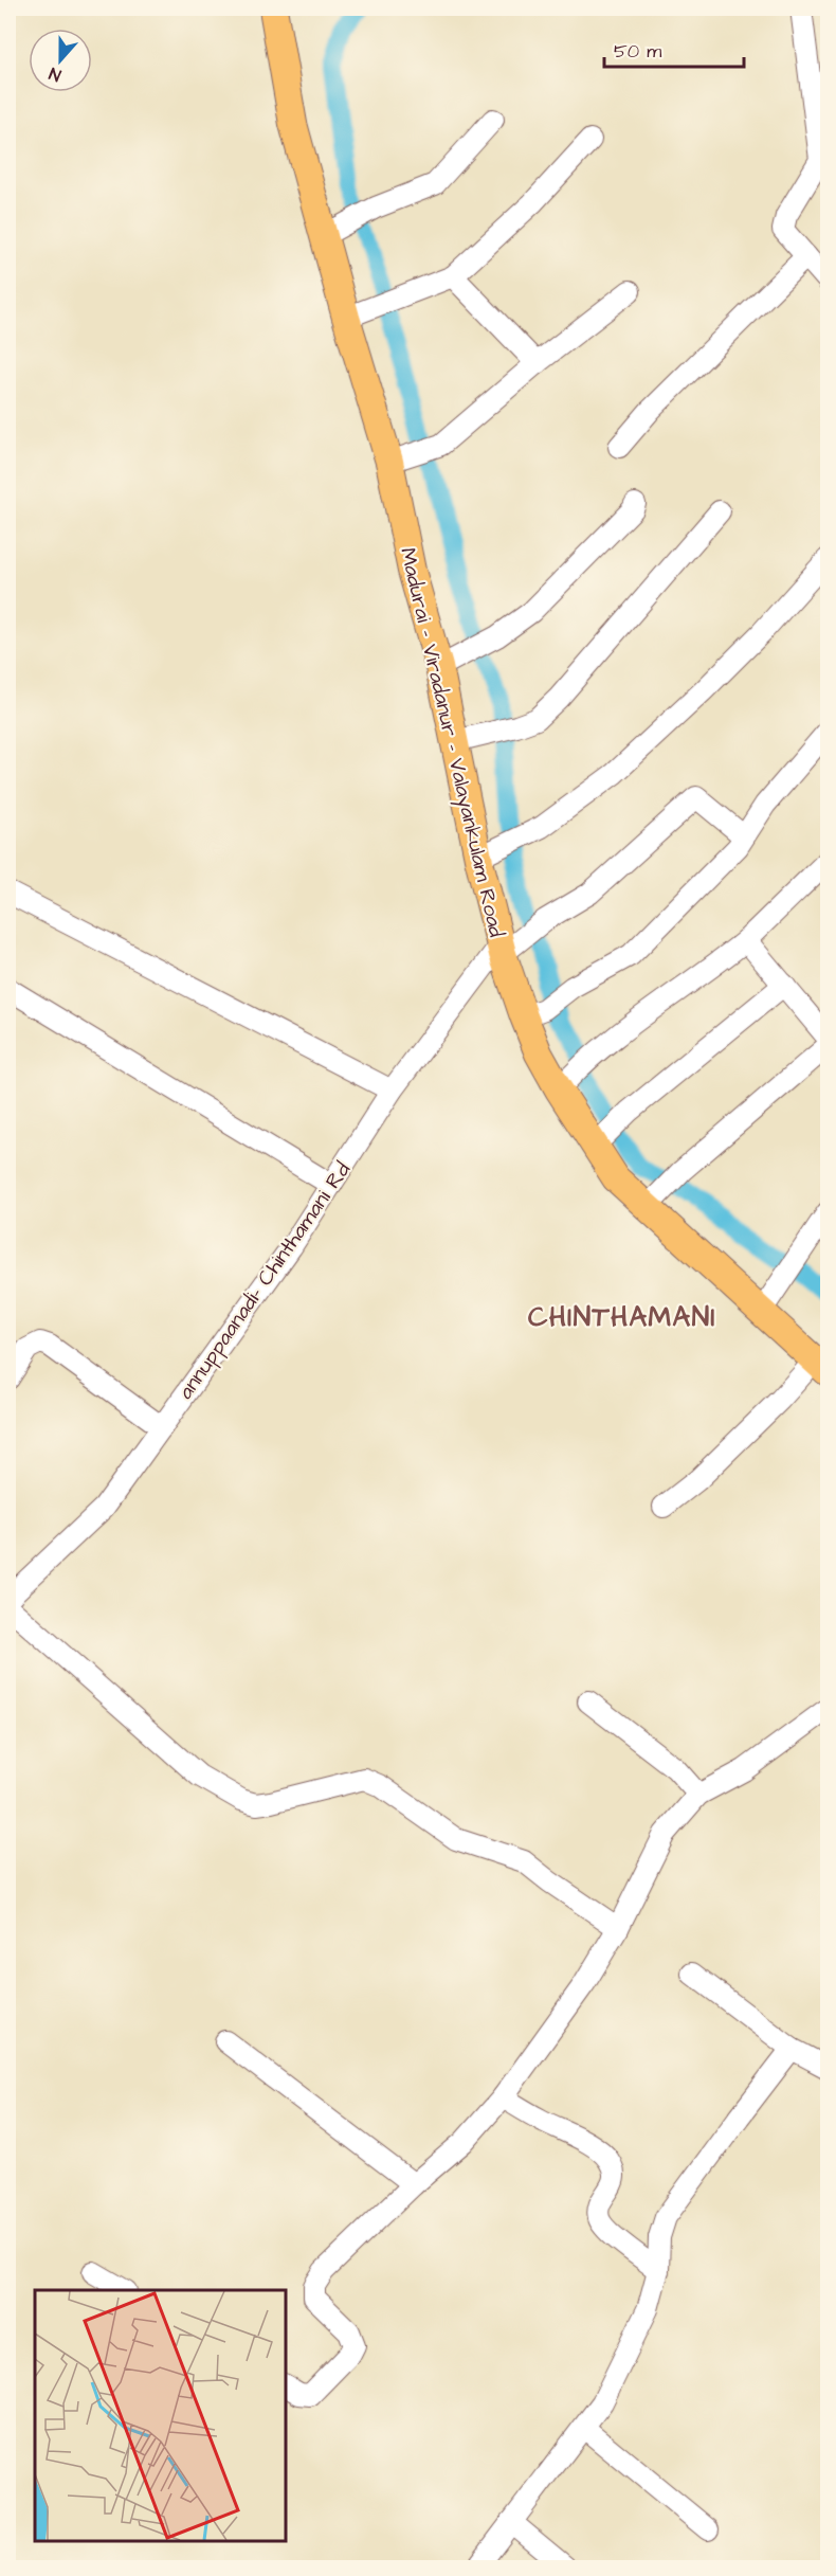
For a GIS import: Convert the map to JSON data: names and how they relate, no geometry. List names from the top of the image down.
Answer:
{
  "streets": {
    "main road": ["Madurai - Viradanur - Valayankulam Road"],
    "street": ["annuppaanadi- Chinthamani Rd"]
  },
  "crossings": [
    ["Madurai - Viradanur - Valayankulam Road", "annuppaanadi- Chinthamani Rd"]
  ],
  "districts": ["CHINTHAMANI"],
  "scale_bar": "50 m",
  "north": "bottom"
}
